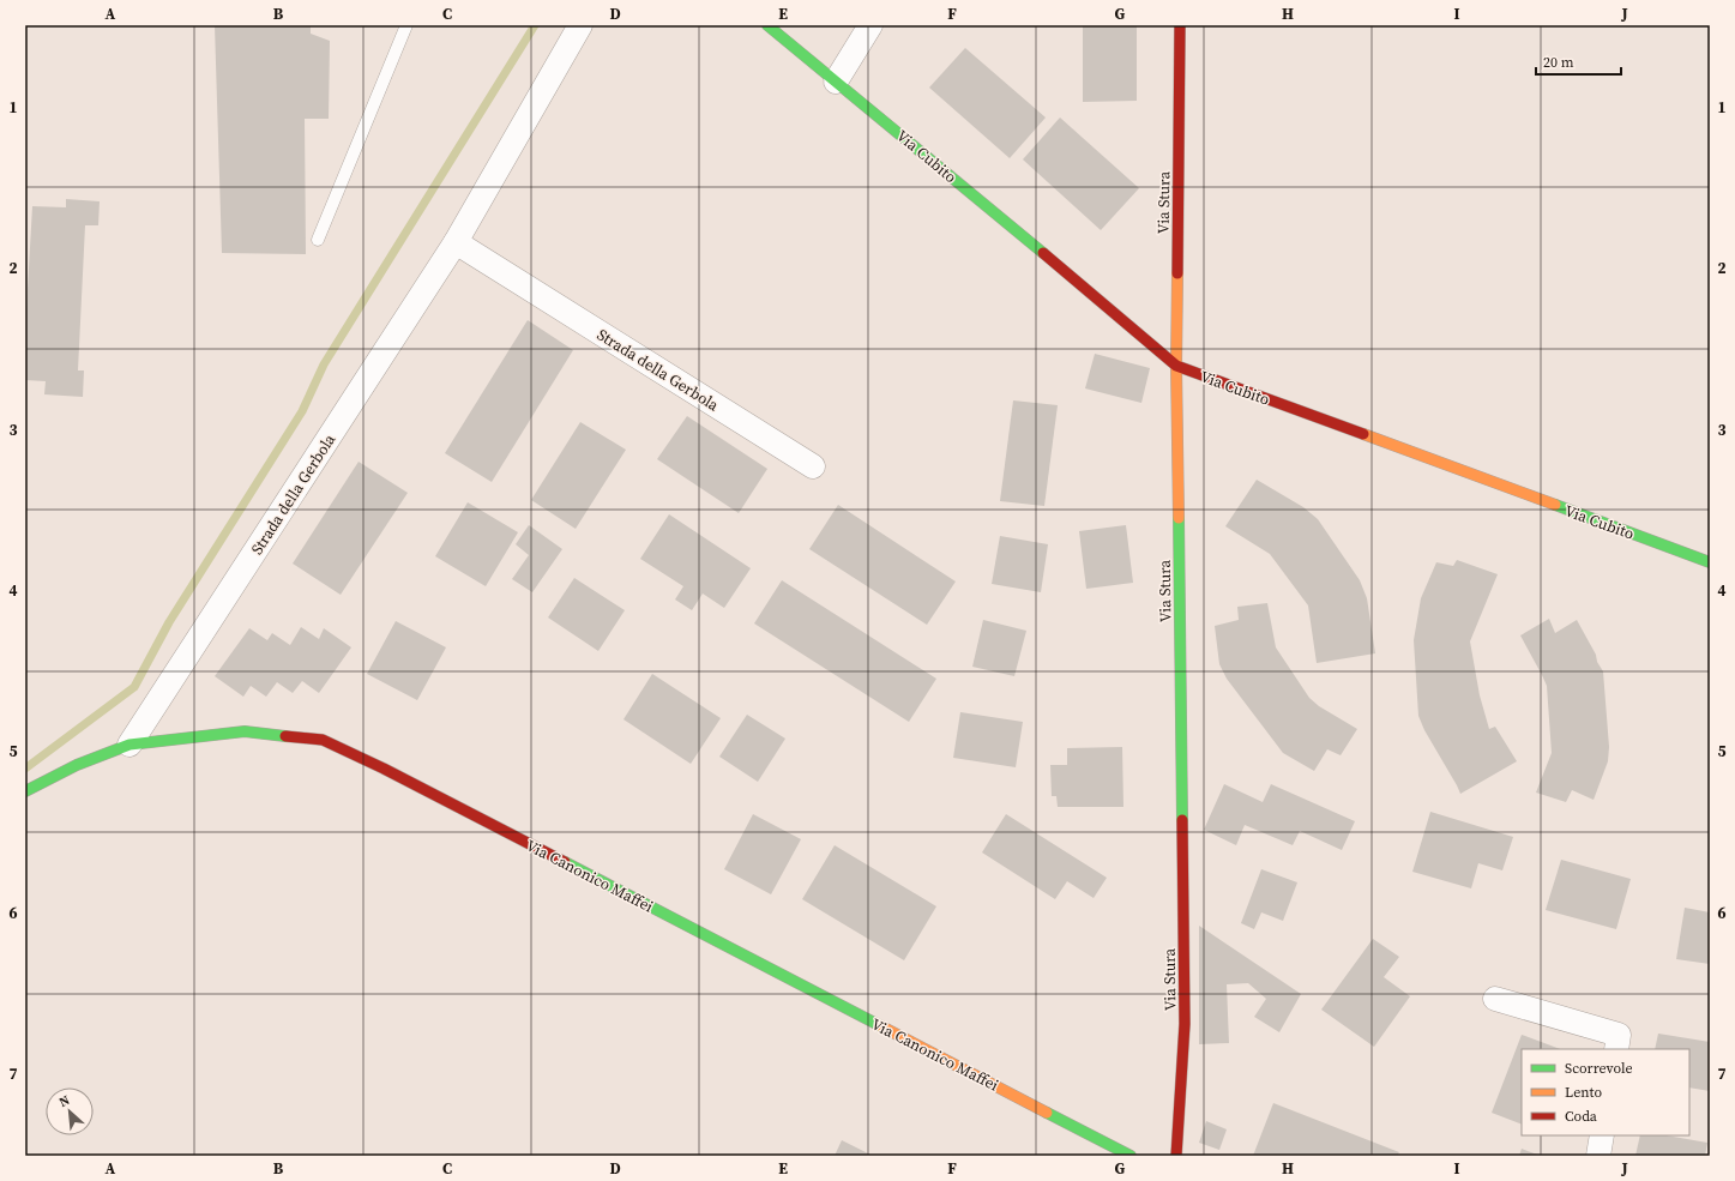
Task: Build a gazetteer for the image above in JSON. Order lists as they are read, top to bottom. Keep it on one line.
{"streets":{"street":["Via Cubito","Via Stura","Strada della Gerbola","Via Canonico Maffei"]},"crossings":[["Via Cubito","Via Stura"],["Strada della Gerbola","Via Canonico Maffei"]],"legend":["Scorrevole","Lento","Coda"],"scale_bar":"20 m","north":"top left","grid":{"columns":["A","B","C","D","E","F","G","H","I","J"],"rows":["1","2","3","4","5","6","7"]}}
